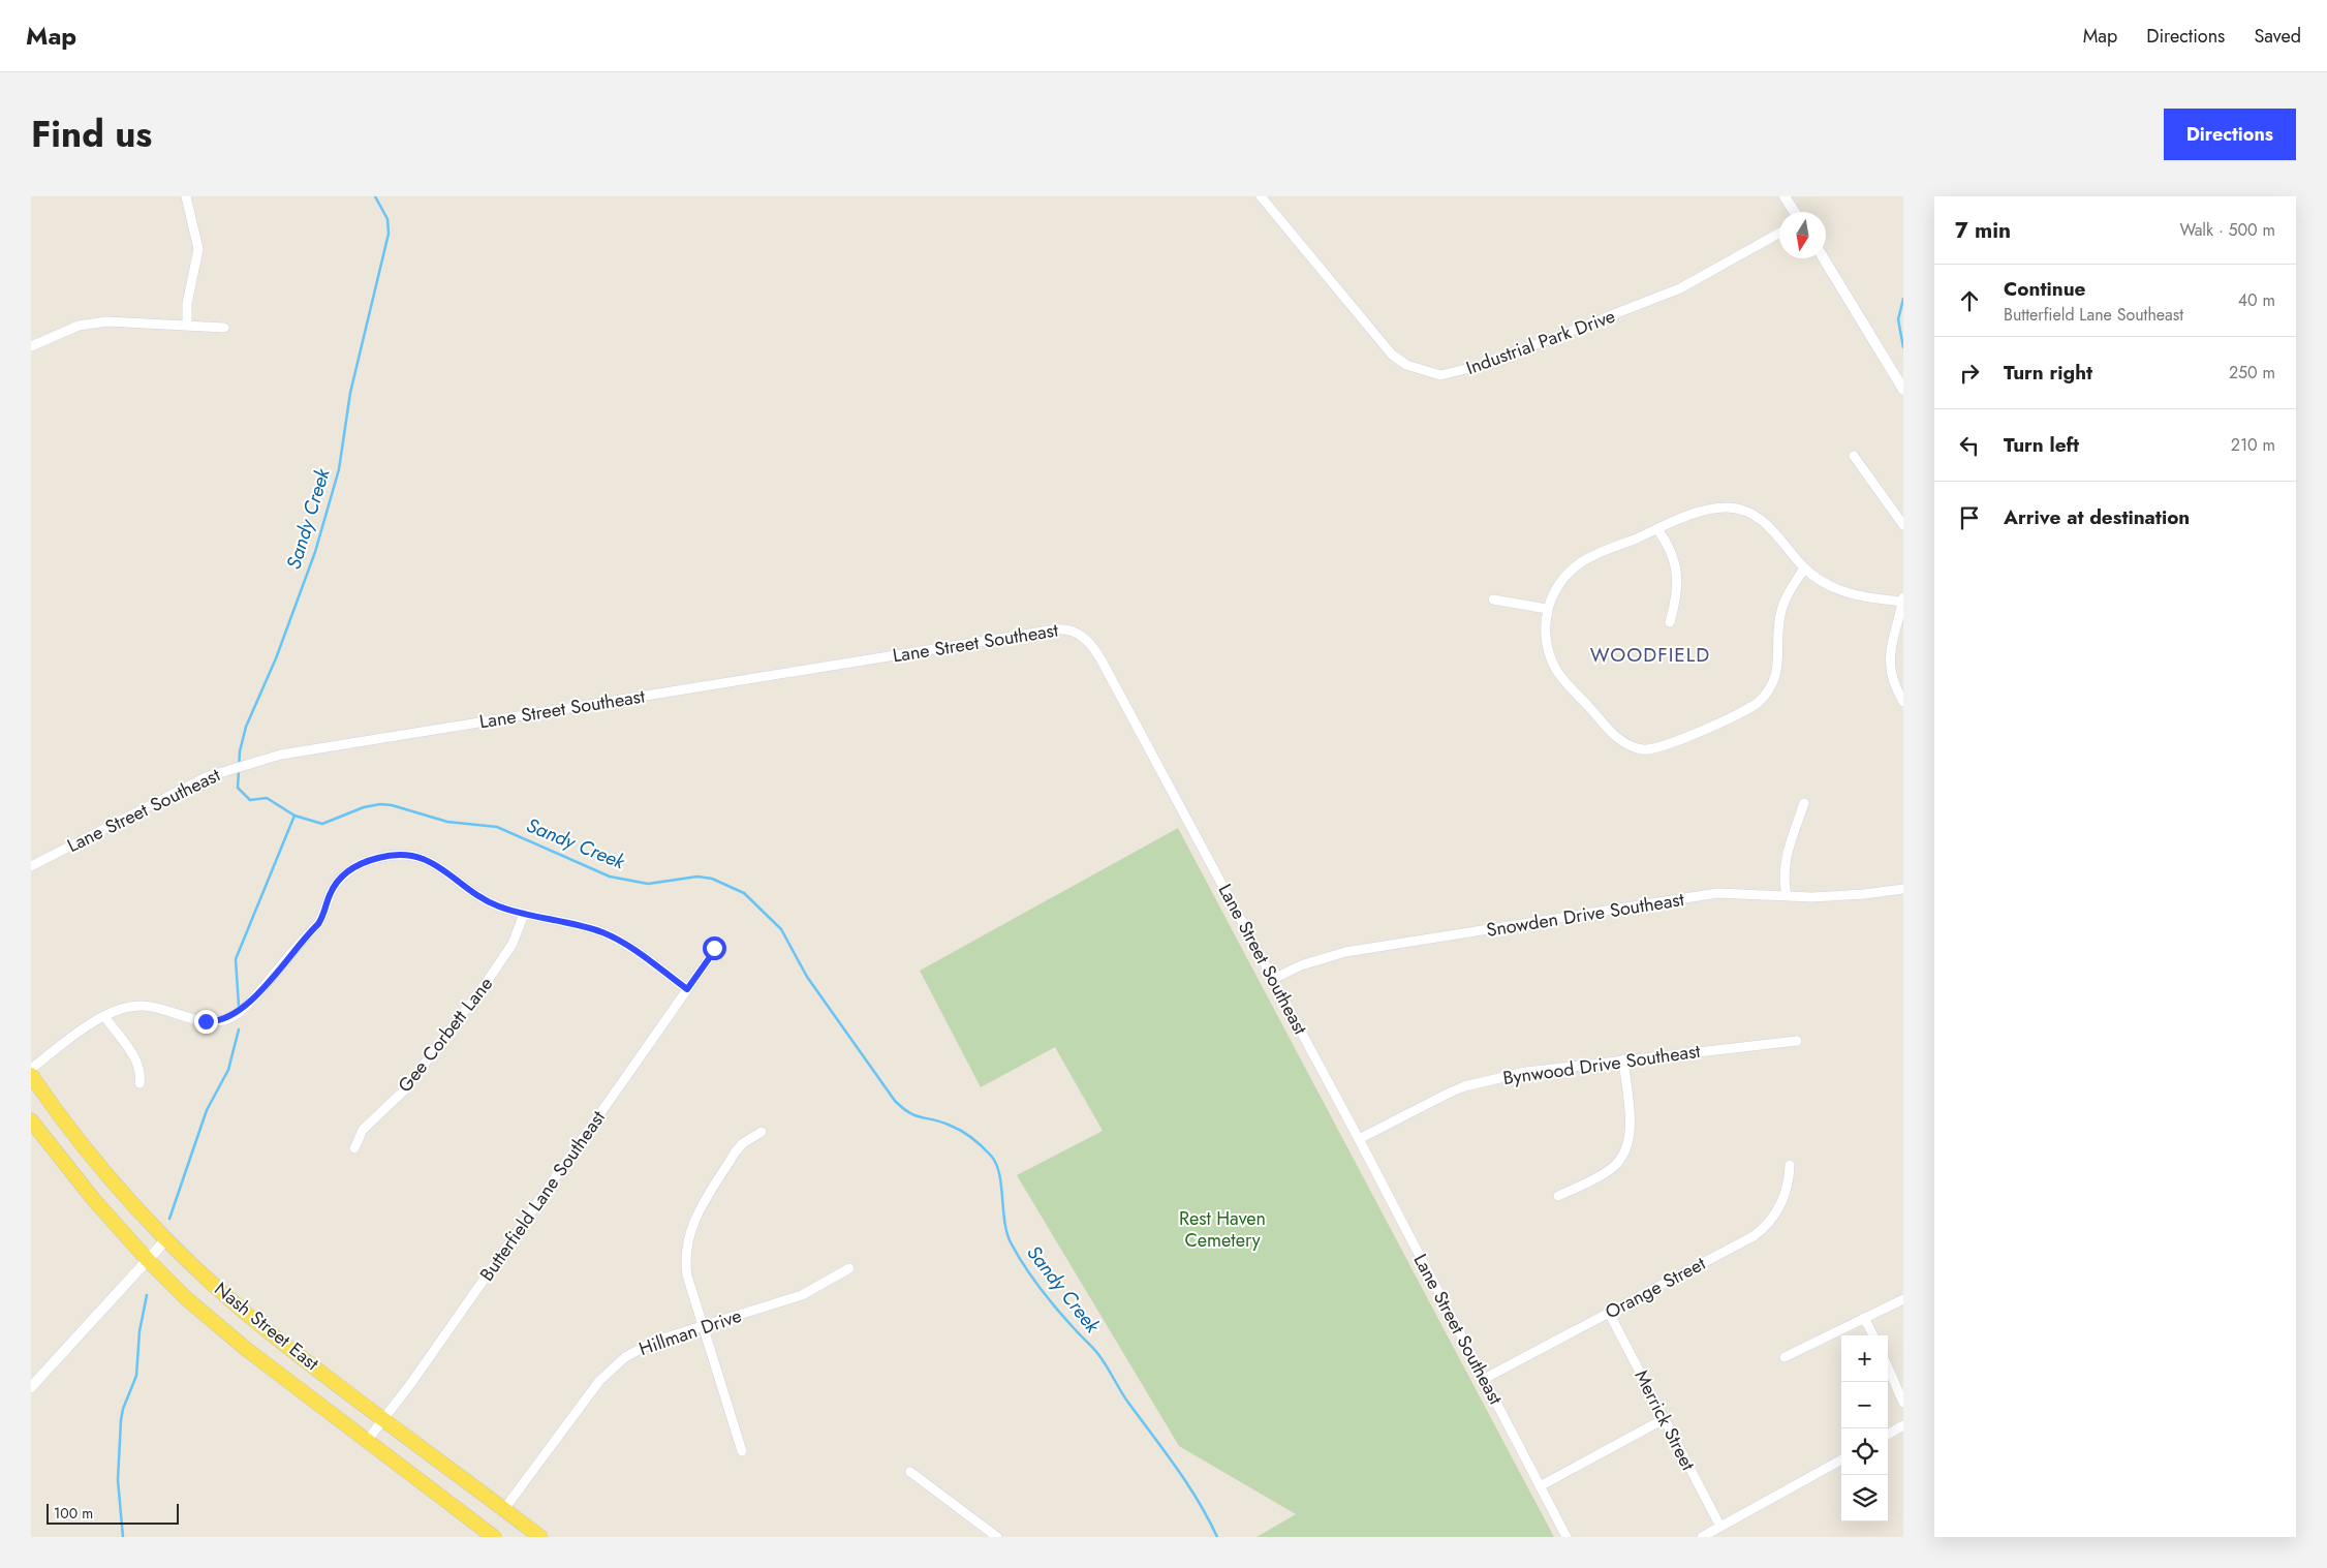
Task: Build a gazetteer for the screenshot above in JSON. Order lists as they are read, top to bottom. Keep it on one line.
{"streets":{"main road":["Nash Street East"],"street":["Industrial Park Drive","Lane Street Southeast","Snowden Drive Southeast","Gee Corbett Lane","Bynwood Drive Southeast","Butterfield Lane Southeast","Orange Street","Hillman Drive","Merrick Street"]},"crossings":[["Lane Street Southeast","Snowden Drive Southeast"],["Lane Street Southeast","Bynwood Drive Southeast"],["Lane Street Southeast","Orange Street"],["Butterfield Lane Southeast","Nash Street East"],["Orange Street","Merrick Street"],["Nash Street East","Hillman Drive"]],"districts":["WOODFIELD"],"water":["Sandy Creek"],"parks":["Rest Haven Cemetery"],"scale_bar":"100 m","north":"bottom","page":{"header":"Map","nav":["Map","Directions","Saved"],"title":"Find us","buttons":"Directions","heading":["7 min","Walk · 500 m"],"list":[["Continue","Butterfield Lane Southeast","40 m"],["Turn right","250 m"],["Turn left","210 m"],"Arrive at destination"],"map_buttons":["+","−"],"scale":"100 m"}}
